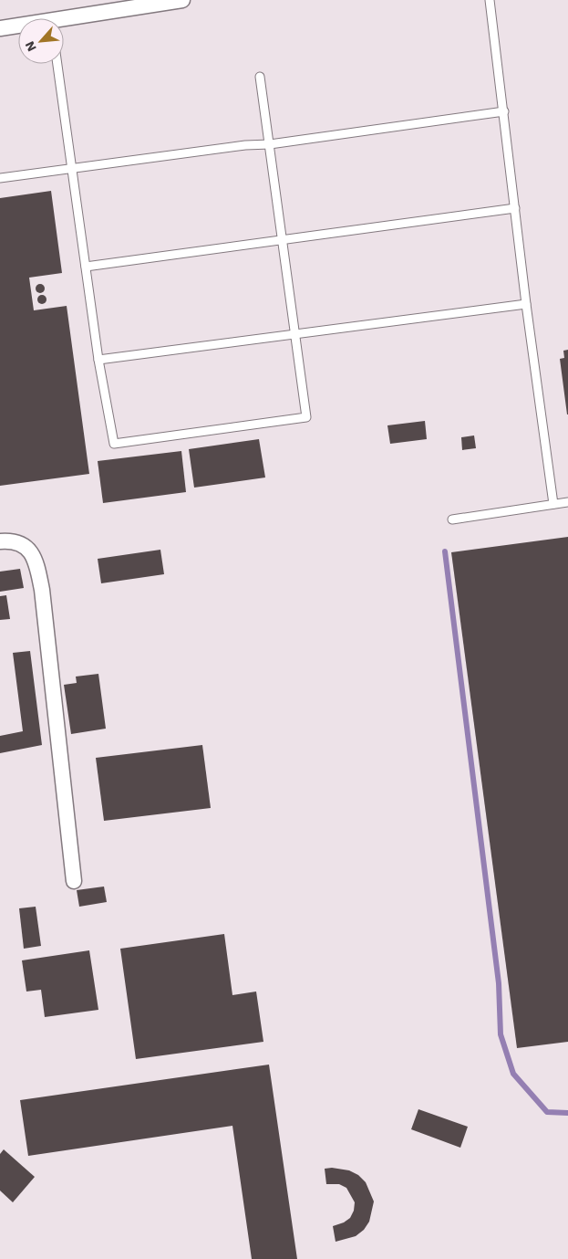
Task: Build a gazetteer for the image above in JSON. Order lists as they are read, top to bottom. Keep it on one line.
{"north":"bottom left"}
